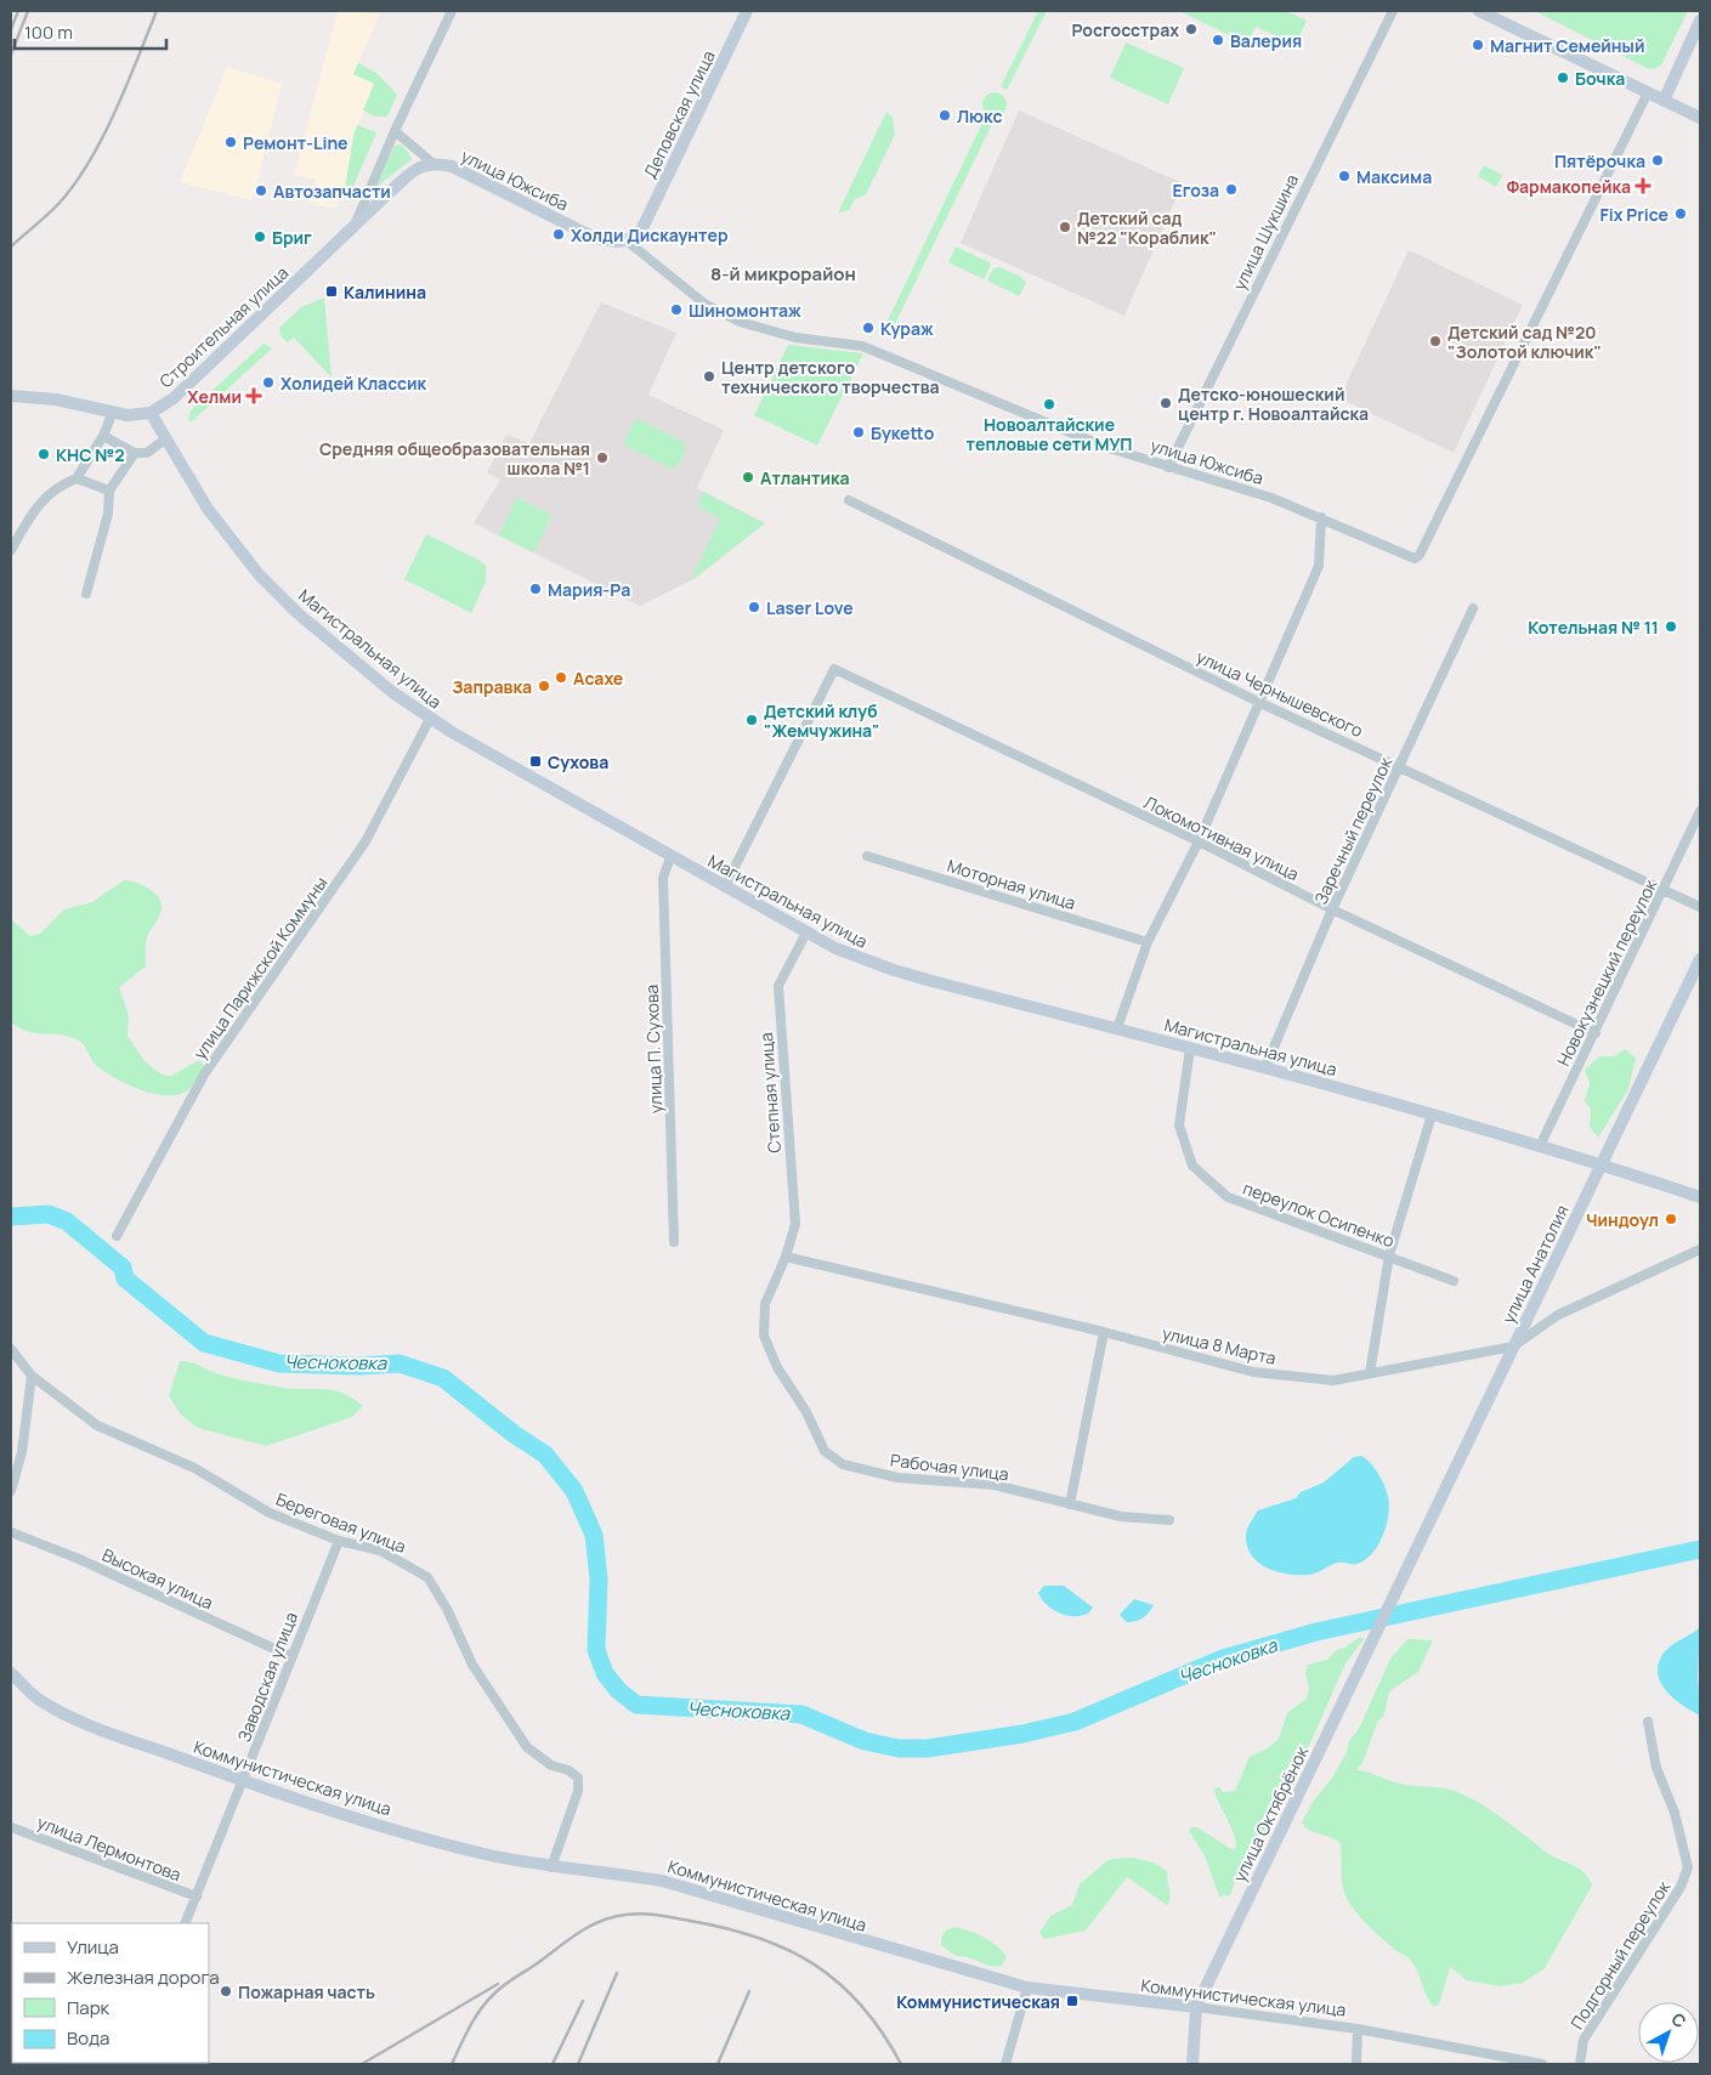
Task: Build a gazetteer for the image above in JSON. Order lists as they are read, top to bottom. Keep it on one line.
{"streets":{"street":["Деповская улица","улица Южсиба","улица Шукшина","Строительная улица","Магистральная улица","улица Чернышевского","Заречный переулок","Локомотивная улица","Моторная улица","улица Парижской Коммуны","Новокузнецкий переулок","улица П. Сухова","Степная улица","переулок Осипенко","улица Анатолия","улица 8 Марта","Рабочая улица","Береговая улица","Высокая улица","Заводская улица","Коммунистическая улица","улица Октябрёнок","улица Лермонтова","Подгорный переулок"]},"crossings":[["Деповская улица","улица Южсиба"],["улица Южсиба","улица Шукшина"],["улица Южсиба","Строительная улица"],["Строительная улица","Магистральная улица"],["Магистральная улица","Заречный переулок"],["Магистральная улица","Локомотивная улица"],["Магистральная улица","улица Парижской Коммуны"],["Магистральная улица","Новокузнецкий переулок"],["Магистральная улица","улица П. Сухова"],["Магистральная улица","Степная улица"],["Магистральная улица","переулок Осипенко"],["Магистральная улица","улица Анатолия"],["улица Чернышевского","Заречный переулок"],["улица Чернышевского","Новокузнецкий переулок"],["Заречный переулок","Локомотивная улица"],["Локомотивная улица","Новокузнецкий переулок"],["Степная улица","улица 8 Марта"],["Степная улица","Рабочая улица"],["улица Анатолия","улица 8 Марта"],["улица Анатолия","улица Октябрёнок"],["улица 8 Марта","Рабочая улица"],["Береговая улица","Заводская улица"],["Береговая улица","Коммунистическая улица"],["Высокая улица","Заводская улица"],["Заводская улица","Коммунистическая улица"],["Заводская улица","улица Лермонтова"],["Коммунистическая улица","улица Октябрёнок"]],"districts":["8-й микрорайон"],"water":["Чесноковка"],"places":{"other":["Росгосстрах","Валерия","Магнит Семейный","Бочка","Люкс","Ремонт-Line","Пятёрочка","Максима","Егоза","Автозапчасти","Fix Price","Детский сад №22 \"Кораблик\"","Холди Дискаунтер","Бриг","Шиномонтаж","Кураж","Детский сад №20 \"Золотой ключик\"","Центр детского технического творчества","Холидей Классик","Детско-юношеский центр г. Новоалтайска","Новоалтайские тепловые сети МУП","Букеttо","КНС №2","Средняя общеобразовательная школа №1","Атлантика","Мария-Ра","Laser Love","Котельная № 11","Асахе","Заправка","Детский клуб \"Жемчужина\"","Чиндоул","Пожарная часть"],"health":["Фармакопейка","Хелми"],"transit":["Калинина","Сухова","Коммунистическая"]},"legend":["Улица","Железная дорога","Парк","Вода"],"scale_bar":"100 m","north":"top right"}
